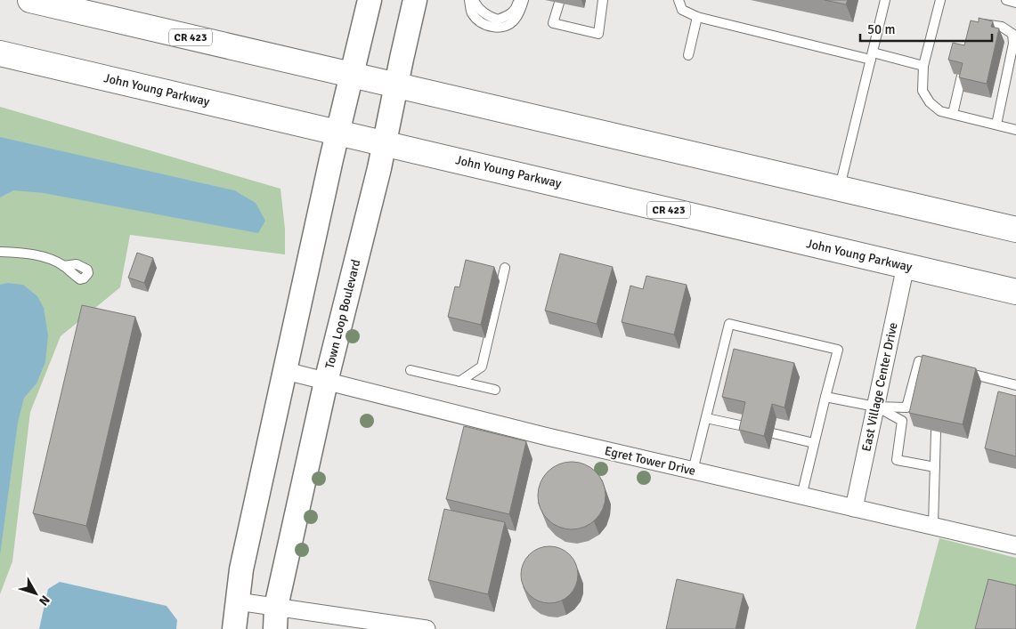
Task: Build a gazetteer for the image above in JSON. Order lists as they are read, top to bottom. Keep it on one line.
{"streets":{"highway":["CR 423","John Young Parkway"],"street":["Town Loop Boulevard","East Village Center Drive","Egret Tower Drive"]},"crossings":[["CR 423","Town Loop Boulevard"],["John Young Parkway","Town Loop Boulevard"],["John Young Parkway","East Village Center Drive"],["Town Loop Boulevard","Egret Tower Drive"],["East Village Center Drive","Egret Tower Drive"]],"scale_bar":"50 m","north":"bottom right"}
